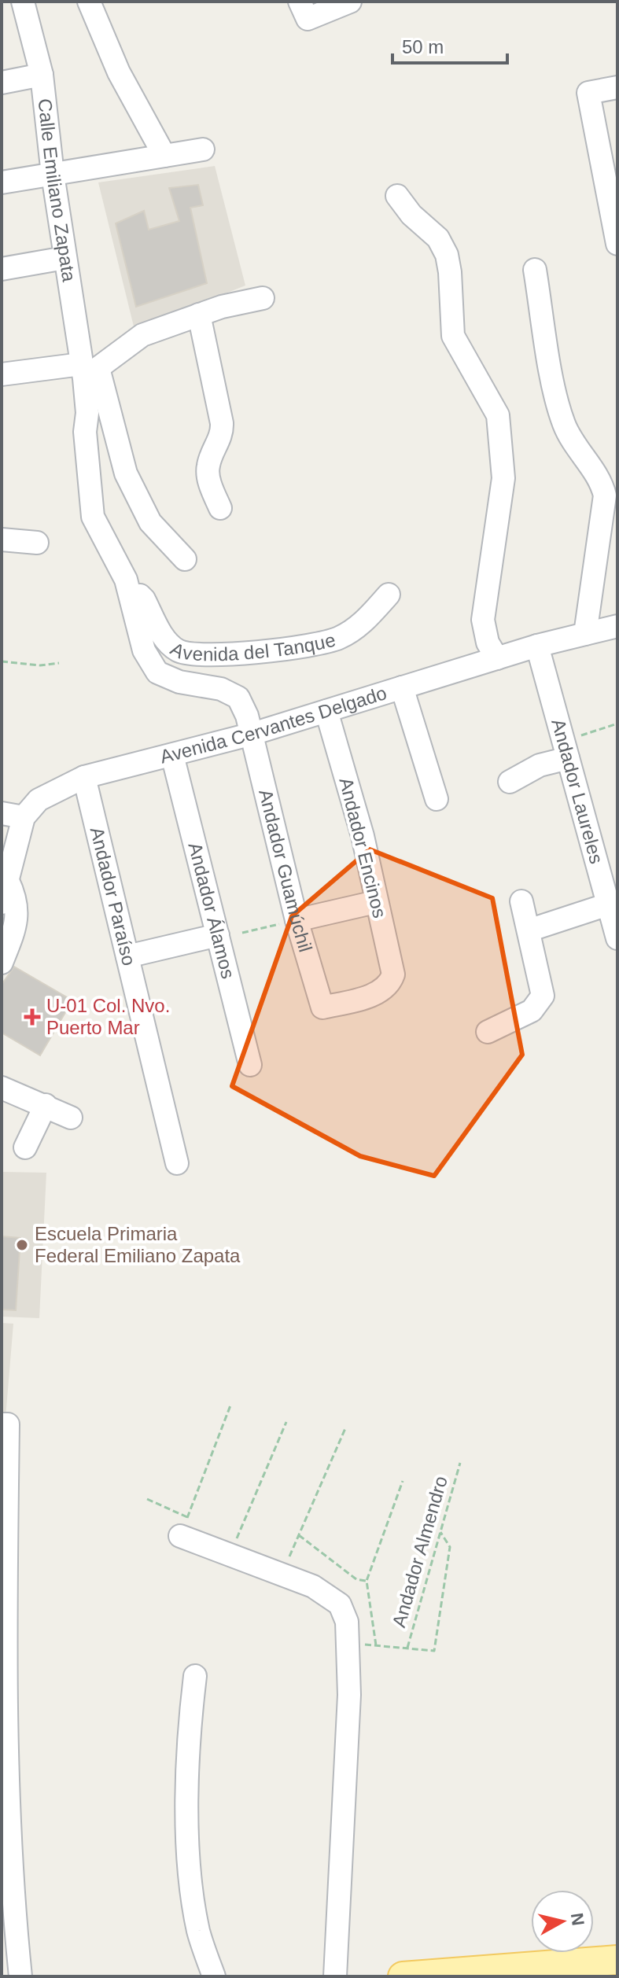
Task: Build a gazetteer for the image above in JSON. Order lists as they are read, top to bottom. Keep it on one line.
{"streets":{"street":["Calle Emiliano Zapata","Avenida del Tanque","Avenida Cervantes Delgado","Andador Laureles","Andador Encinos","Andador Guamúchil","Andador Paraíso","Andador Álamos"],"path":["Andador Almendro"]},"crossings":[["Calle Emiliano Zapata","Avenida del Tanque"],["Avenida del Tanque","Andador Guamúchil"],["Avenida Cervantes Delgado","Andador Laureles"],["Avenida Cervantes Delgado","Andador Encinos"],["Avenida Cervantes Delgado","Andador Guamúchil"],["Avenida Cervantes Delgado","Andador Paraíso"],["Avenida Cervantes Delgado","Andador Álamos"],["Andador Encinos","Andador Guamúchil"]],"places":{"health":["U-01 Col. Nvo. Puerto Mar"],"other":["Escuela Primaria Federal Emiliano Zapata"]},"scale_bar":"50 m","north":"right"}
